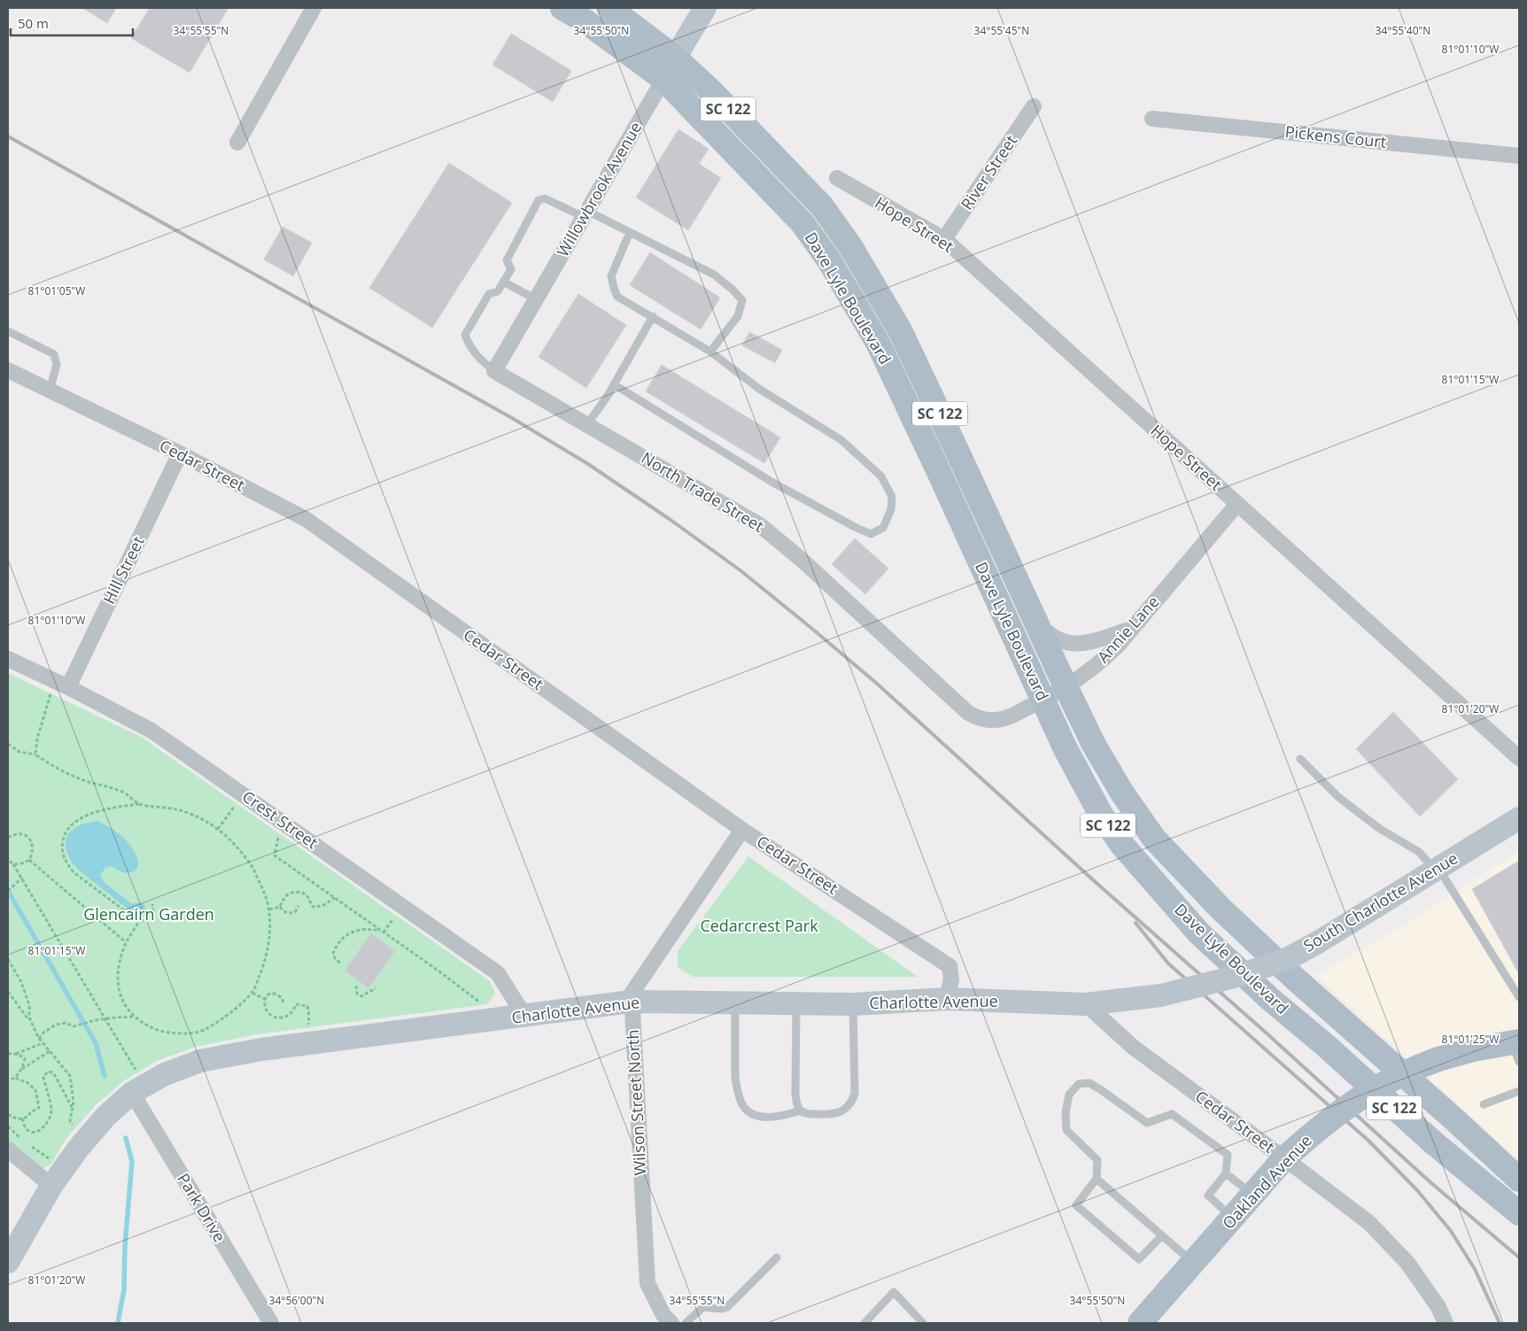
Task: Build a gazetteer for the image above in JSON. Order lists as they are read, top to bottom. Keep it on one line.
{"streets":{"main road":["SC 122","Dave Lyle Boulevard","Oakland Avenue"],"street":["Pickens Court","River Street","Willowbrook Avenue","Hope Street","Cedar Street","North Trade Street","Hill Street","Annie Lane","Crest Street","South Charlotte Avenue","Charlotte Avenue","Wilson Street North","Park Drive"]},"crossings":[["River Street","Hope Street"],["Willowbrook Avenue","Dave Lyle Boulevard"],["Willowbrook Avenue","North Trade Street"],["Hope Street","Annie Lane"],["Dave Lyle Boulevard","Annie Lane"],["Cedar Street","Hill Street"],["Cedar Street","Charlotte Avenue"],["Cedar Street","Wilson Street North"],["Cedar Street","Oakland Avenue"],["North Trade Street","Annie Lane"],["Hill Street","Crest Street"],["Crest Street","Charlotte Avenue"],["South Charlotte Avenue","Charlotte Avenue"],["Charlotte Avenue","Wilson Street North"],["Charlotte Avenue","Park Drive"]],"parks":["Glencairn Garden","Cedarcrest Park"],"scale_bar":"50 m","coordinates":["34°55'40\"N","34°55'55\"N","34°55'50\"N","34°55'45\"N","81°01'10\"W","81°01'05\"W","81°01'15\"W","81°01'20\"W","81°01'25\"W","34°56'00\"N"]}
